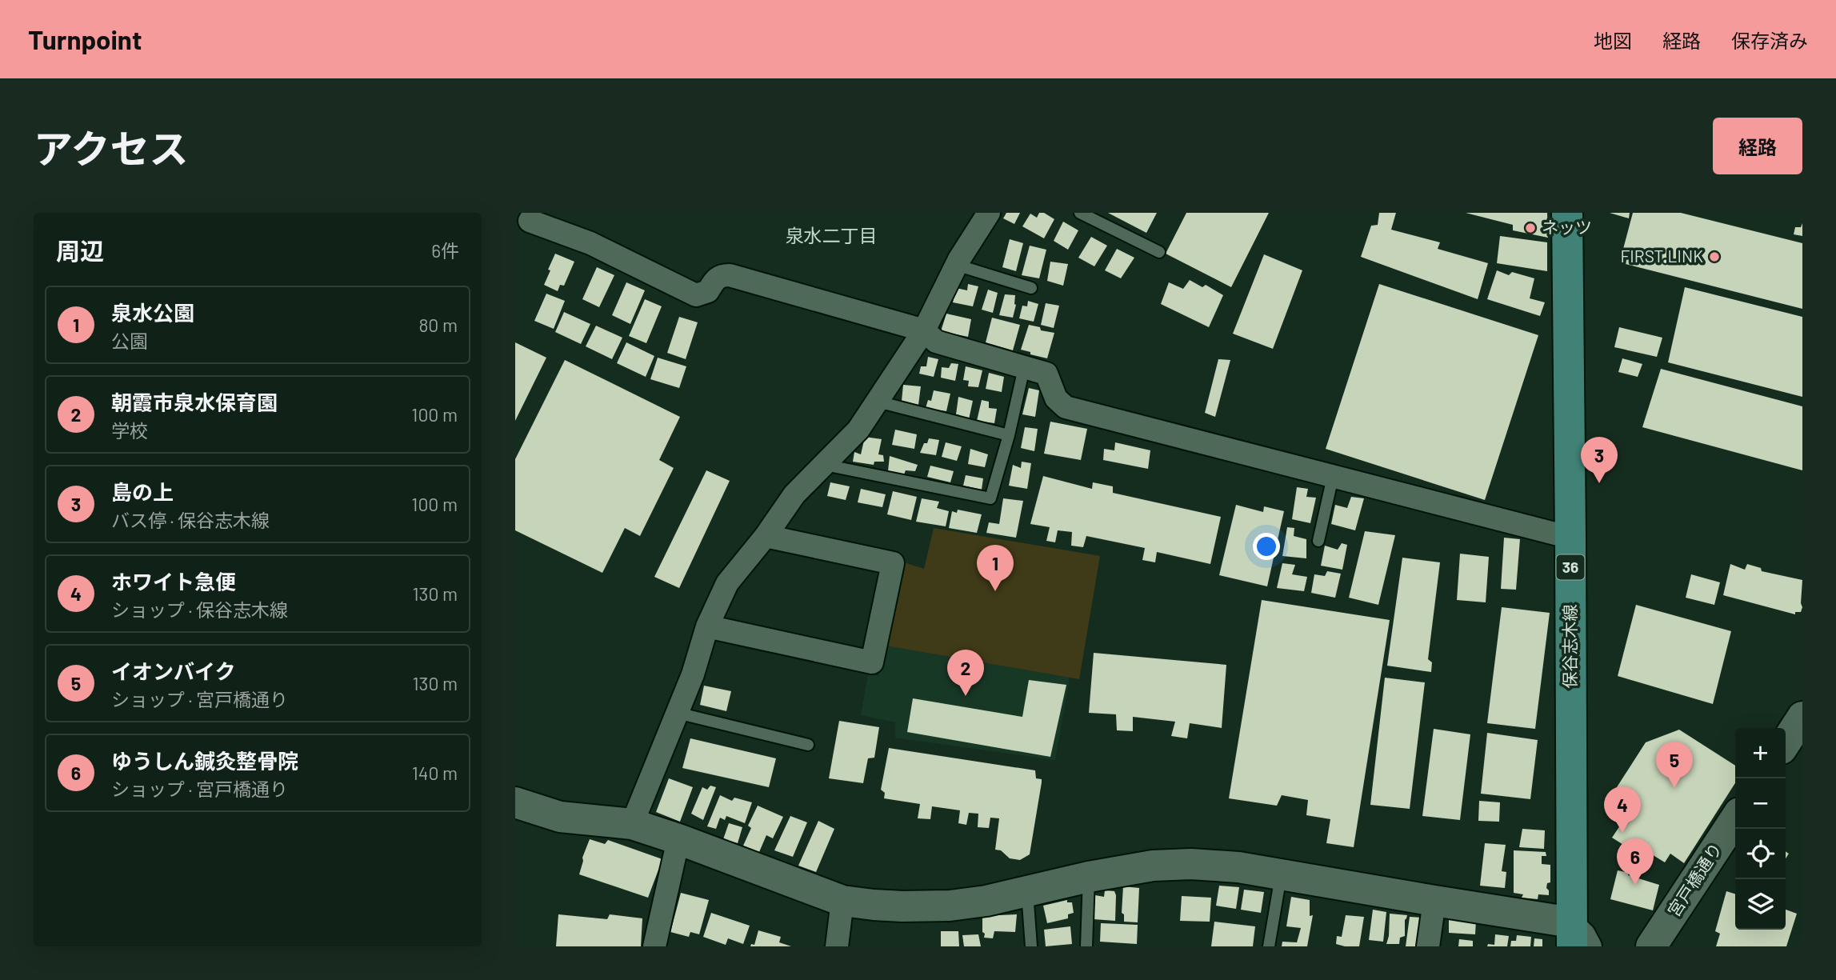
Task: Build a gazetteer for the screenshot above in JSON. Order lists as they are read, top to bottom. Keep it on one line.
{"streets":{"main road":["36","保谷志木線"],"street":["宮戸橋通り"]},"districts":["泉水二丁目"],"places":["ネッツ","FIRST.LINK"],"page":{"header":"Turnpoint","nav":["地図","経路","保存済み"],"title":"アクセス","buttons":"経路","heading":["周辺","6件"],"list":[{"mark":"1","name":"泉水公園","note":"公園","value":"80 m"},{"mark":"2","name":"朝霞市泉水保育園","note":"学校","value":"100 m"},{"mark":"3","name":"島の上","note":"バス停 · 保谷志木線","value":"100 m"},{"mark":"4","name":"ホワイト急便","note":"ショップ · 保谷志木線","value":"130 m"},{"mark":"5","name":"イオンバイク","note":"ショップ · 宮戸橋通り","value":"130 m"},{"mark":"6","name":"ゆうしん鍼灸整骨院","note":"ショップ · 宮戸橋通り","value":"140 m"}],"pins":["3","1","2","5","4","6"],"map_buttons":["+","−"]}}
